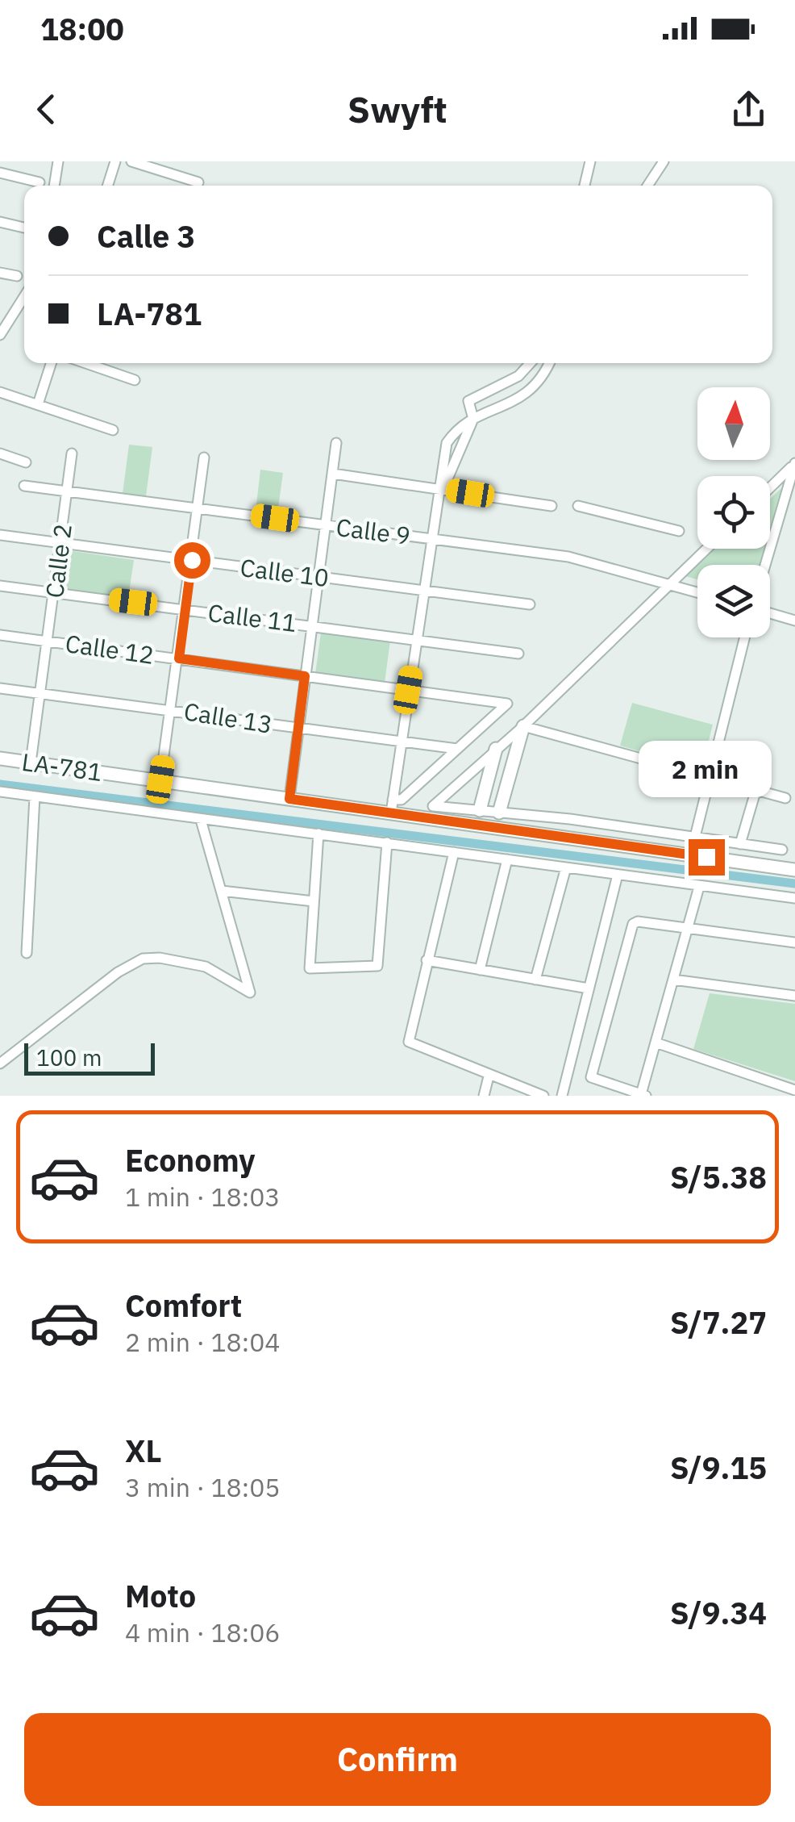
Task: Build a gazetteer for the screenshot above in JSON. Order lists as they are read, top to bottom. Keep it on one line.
{"streets":{"street":["Calle 9","Calle 2","Calle 10","Calle 11","Calle 12","Calle 13","LA-781"]},"crossings":[["Calle 9","Calle 2"],["Calle 2","Calle 10"],["Calle 2","Calle 11"],["Calle 2","Calle 12"],["Calle 2","Calle 13"],["Calle 2","LA-781"],["Calle 12","Calle 13"]],"scale_bar":"100 m","north":"top","page":{"status":"18:00","header":"Swyft","banner":["Calle 3","LA-781"],"bubble":"2 min","scale":"100 m","list":[{"name":"Economy","note":"1 min · 18:03","value":"S/5.38"},{"name":"Comfort","note":"2 min · 18:04","value":"S/7.27"},{"name":"XL","note":"3 min · 18:05","value":"S/9.15"},{"name":"Moto","note":"4 min · 18:06","value":"S/9.34"}],"buttons":"Confirm"}}
